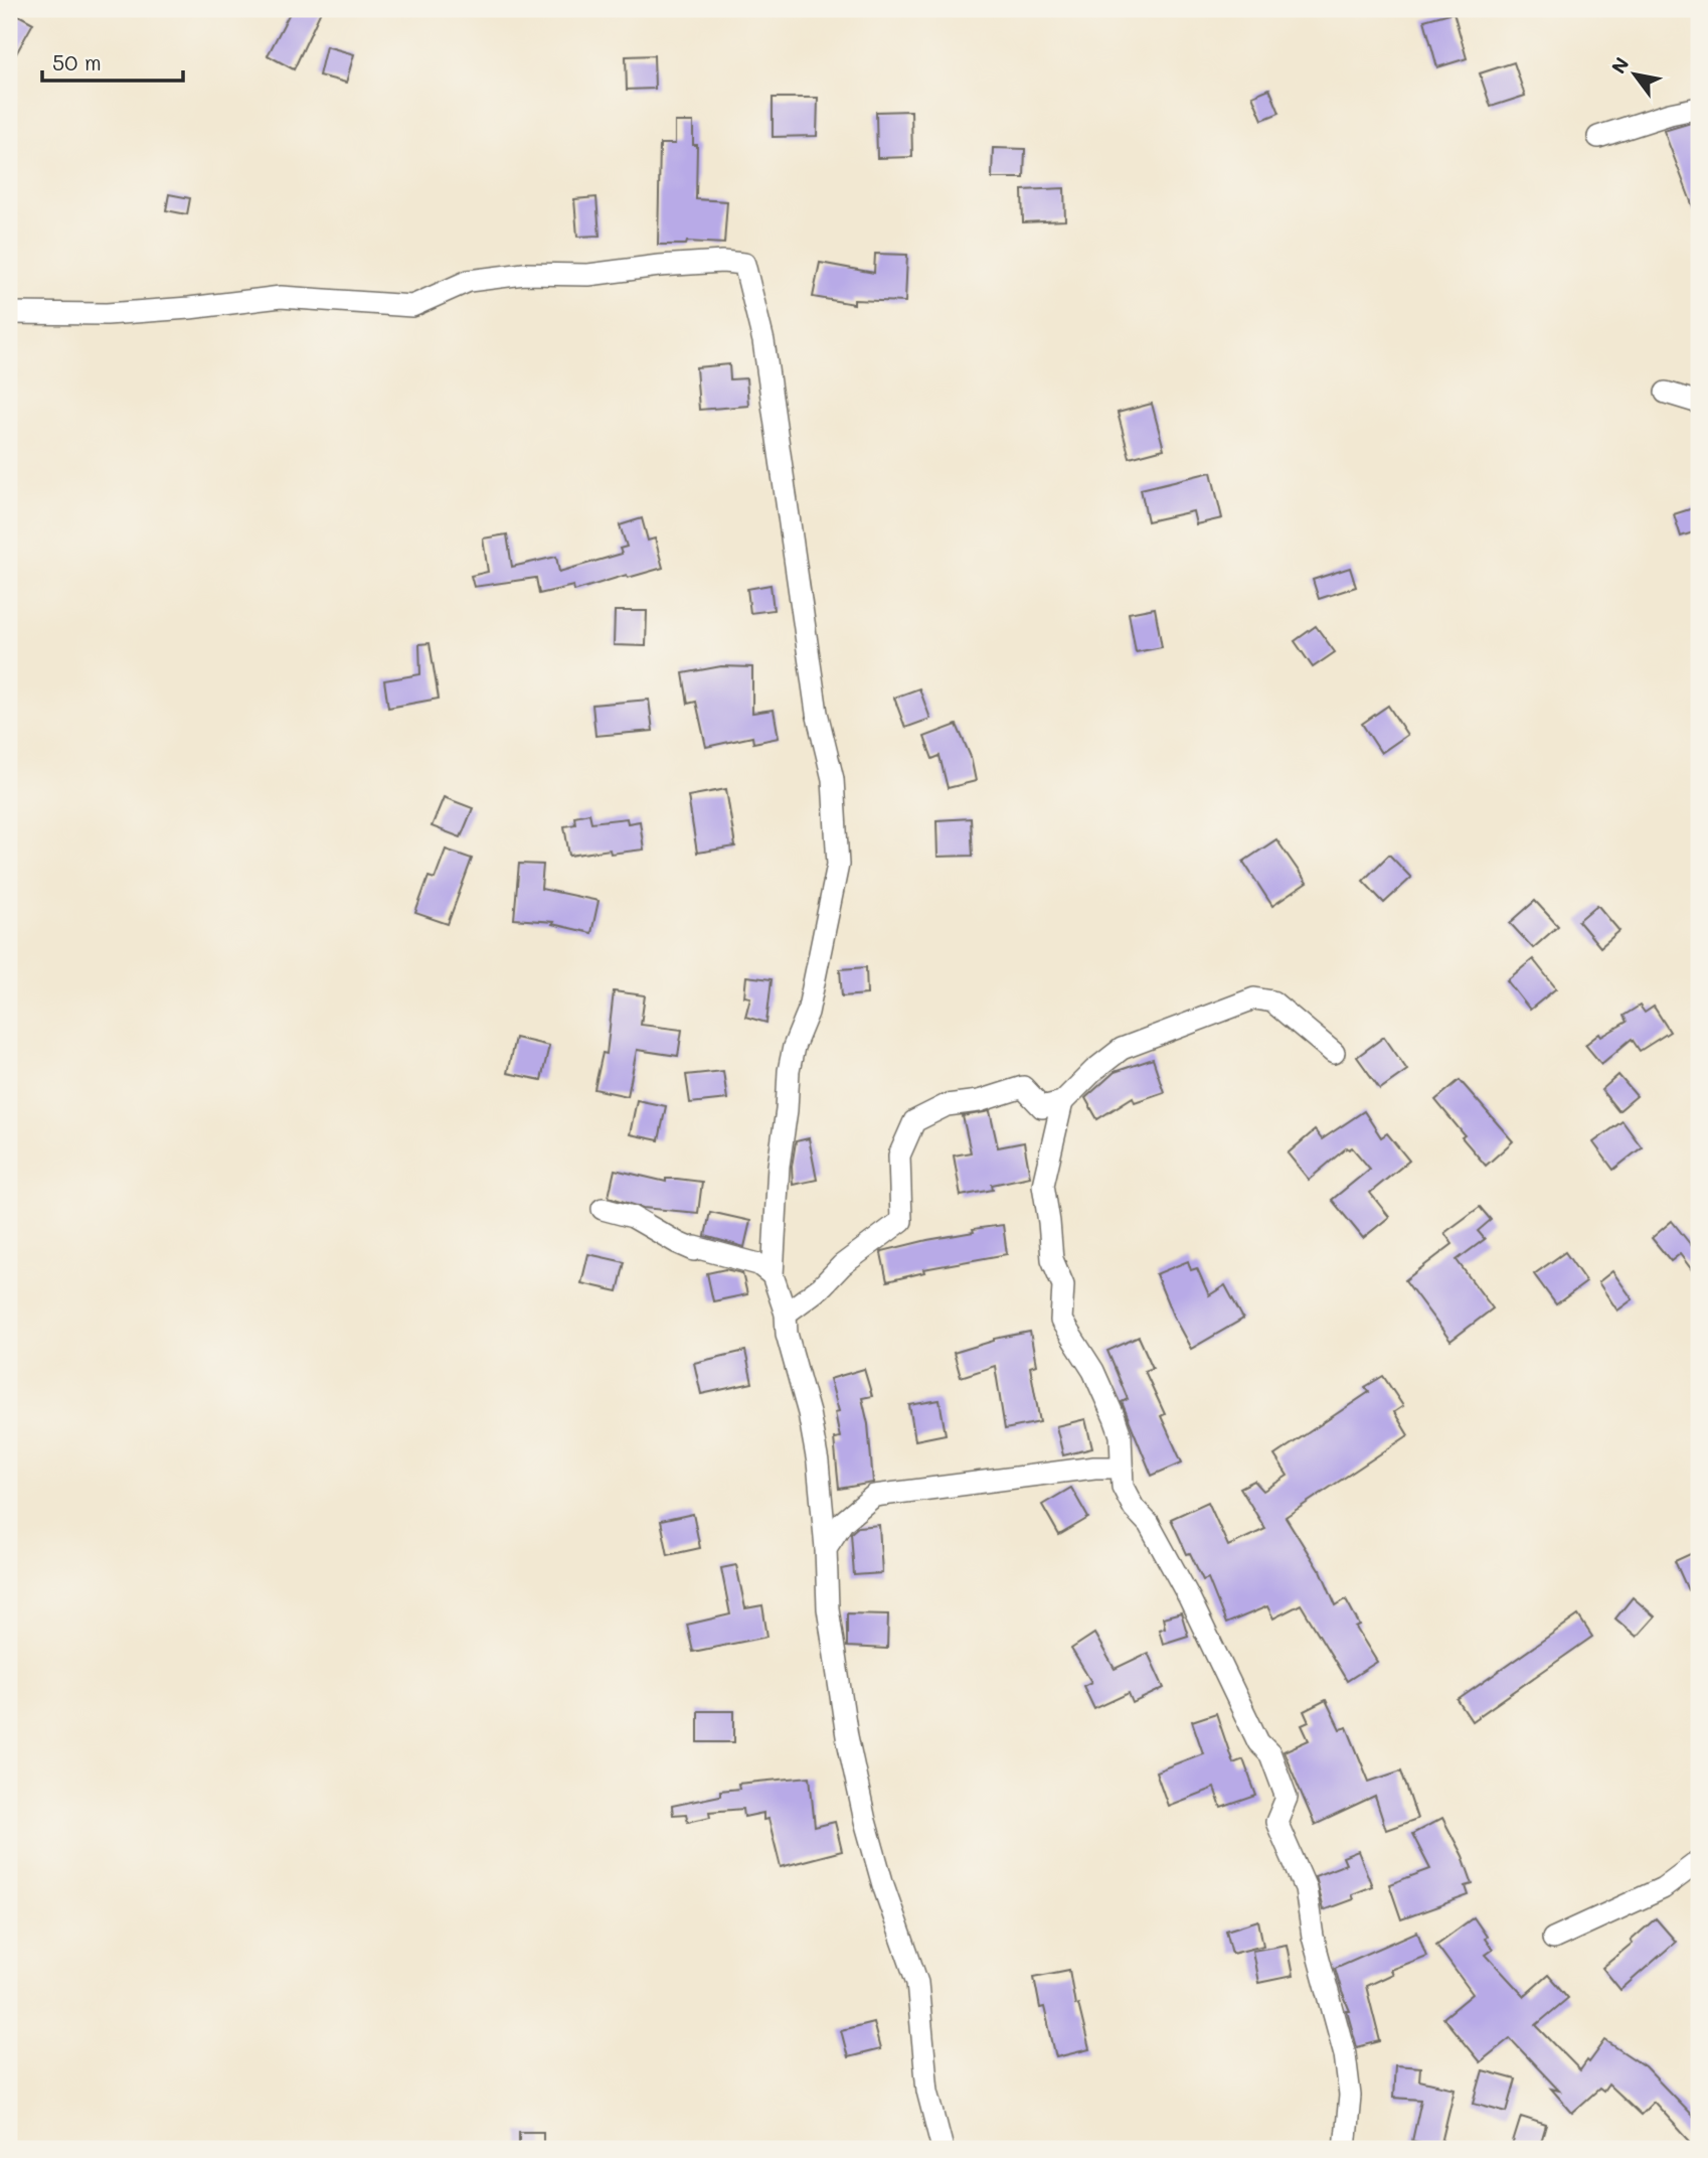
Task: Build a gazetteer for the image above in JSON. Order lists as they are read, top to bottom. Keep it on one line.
{"scale_bar":"50 m","north":"top left"}
